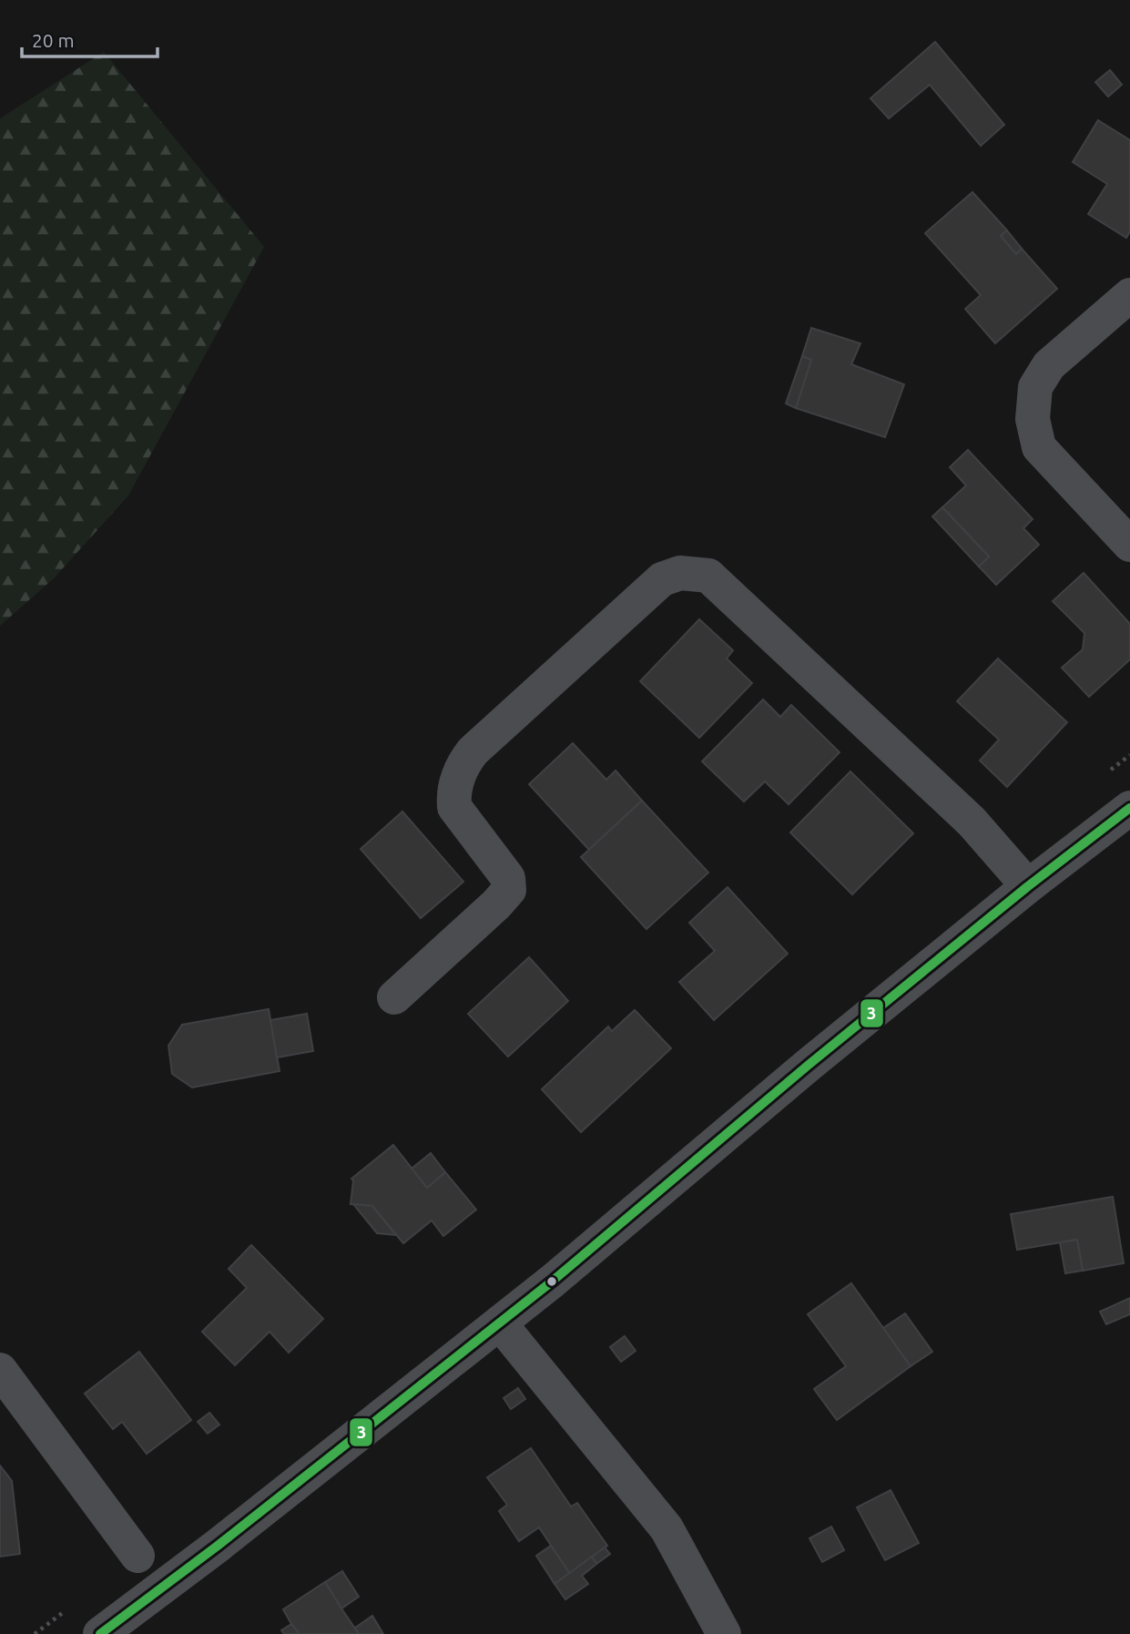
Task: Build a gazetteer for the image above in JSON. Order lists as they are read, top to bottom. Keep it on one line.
{"lines":["transit line 3"],"scale_bar":"20 m"}
